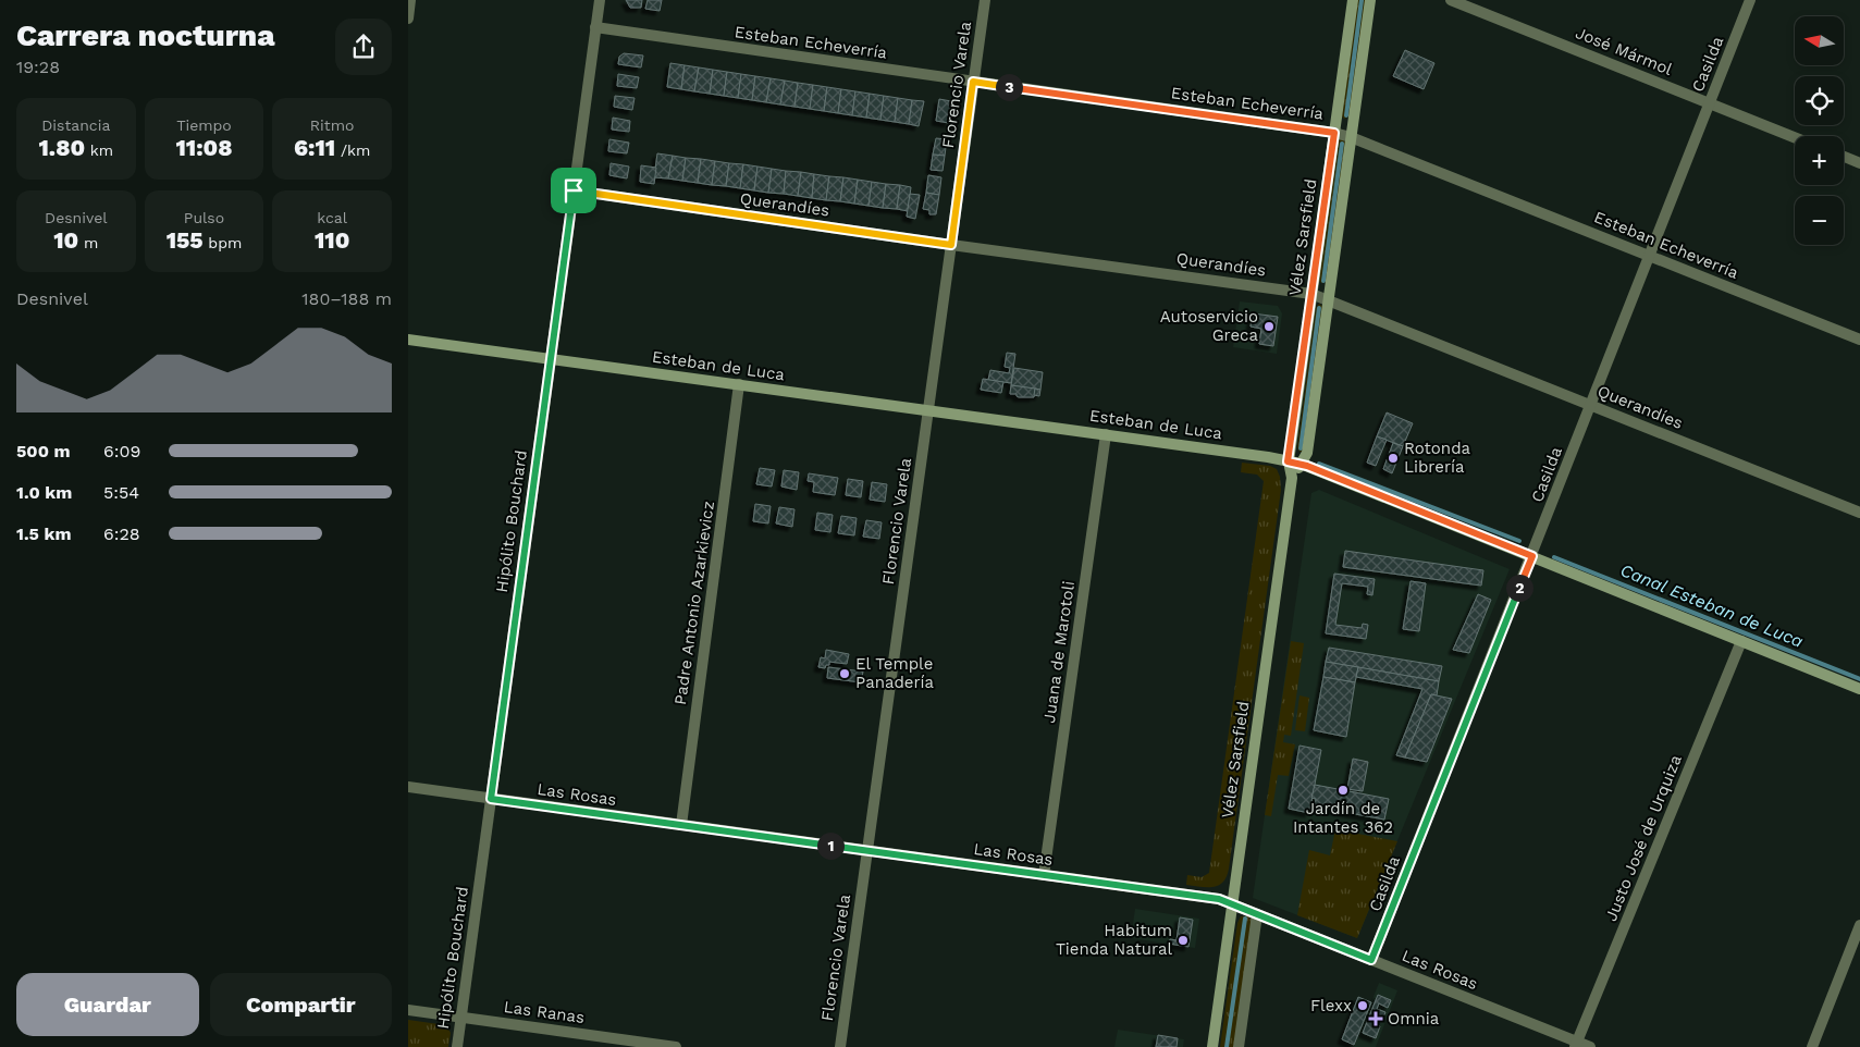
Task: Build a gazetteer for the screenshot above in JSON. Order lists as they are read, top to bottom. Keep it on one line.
{"streets":{"street":["Esteban Echeverría","José Mármol","Casilda","Florencio Varela","Querandíes","Vélez Sarsfield","Esteban de Luca","Hipólito Bouchard","Padre Antonio Azarkievicz","Juana de Marotoli","Las Rosas","Justo José de Urquiza","Las Ranas"]},"crossings":[["Esteban Echeverría","Casilda"],["Esteban Echeverría","Florencio Varela"],["Esteban Echeverría","Vélez Sarsfield"],["Esteban Echeverría","Hipólito Bouchard"],["José Mármol","Casilda"],["Casilda","Querandíes"],["Casilda","Esteban de Luca"],["Casilda","Las Rosas"],["Florencio Varela","Querandíes"],["Florencio Varela","Esteban de Luca"],["Florencio Varela","Las Rosas"],["Querandíes","Vélez Sarsfield"],["Querandíes","Hipólito Bouchard"],["Vélez Sarsfield","Esteban de Luca"],["Vélez Sarsfield","Las Rosas"],["Esteban de Luca","Hipólito Bouchard"],["Esteban de Luca","Padre Antonio Azarkievicz"],["Esteban de Luca","Juana de Marotoli"],["Esteban de Luca","Justo José de Urquiza"],["Hipólito Bouchard","Las Rosas"],["Hipólito Bouchard","Las Ranas"],["Padre Antonio Azarkievicz","Las Rosas"],["Juana de Marotoli","Las Rosas"],["Las Rosas","Justo José de Urquiza"]],"water":["Canal Esteban de Luca"],"places":{"other":["Autoservicio Greca","Rotonda Librería","El Temple Panadería","Jardín de Intantes 362","Habitum Tienda Natural","Flexx"],"health":["Omnia"]},"north":"left","page":{"heading":["Carrera nocturna","19:28"],"map_buttons":["+","−"],"pins":["3","2","1"],"stats":[["Distancia","1.80 km"],["Tiempo","11:08"],["Ritmo","6:11 /km"],["Desnivel","10 m"],["Pulso","155 bpm"],["kcal","110"]],"chart":["Desnivel","180–188 m"],"list":[{"name":"500 m","note":"6:09"},{"name":"1.0 km","note":"5:54"},{"name":"1.5 km","note":"6:28"}],"buttons":["Guardar","Compartir"]}}
